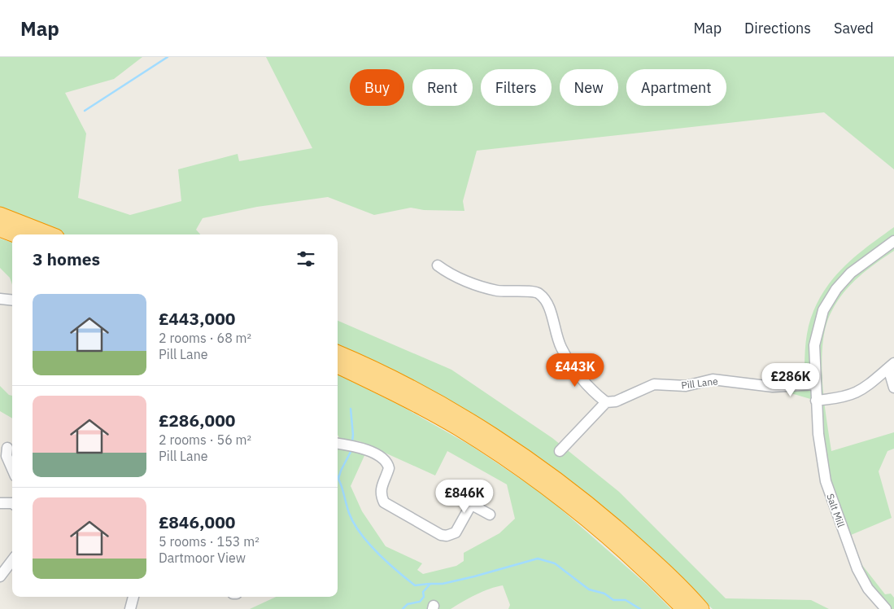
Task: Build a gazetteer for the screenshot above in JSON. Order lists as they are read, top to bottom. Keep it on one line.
{"streets":{"street":["Pill Lane","Salt Mill"]},"crossings":[["Pill Lane","Salt Mill"]],"page":{"header":"Map","nav":["Map","Directions","Saved"],"chip":["Buy","Rent","Filters","New","Apartment"],"heading":"3 homes","list":[{"name":"£443,000","note":"2 rooms · 68 m² · Pill Lane"},{"name":"£286,000","note":"2 rooms · 56 m² · Pill Lane"},{"name":"£846,000","note":"5 rooms · 153 m² · Dartmoor View"}],"price":["£443K","£286K","£846K"]}}
